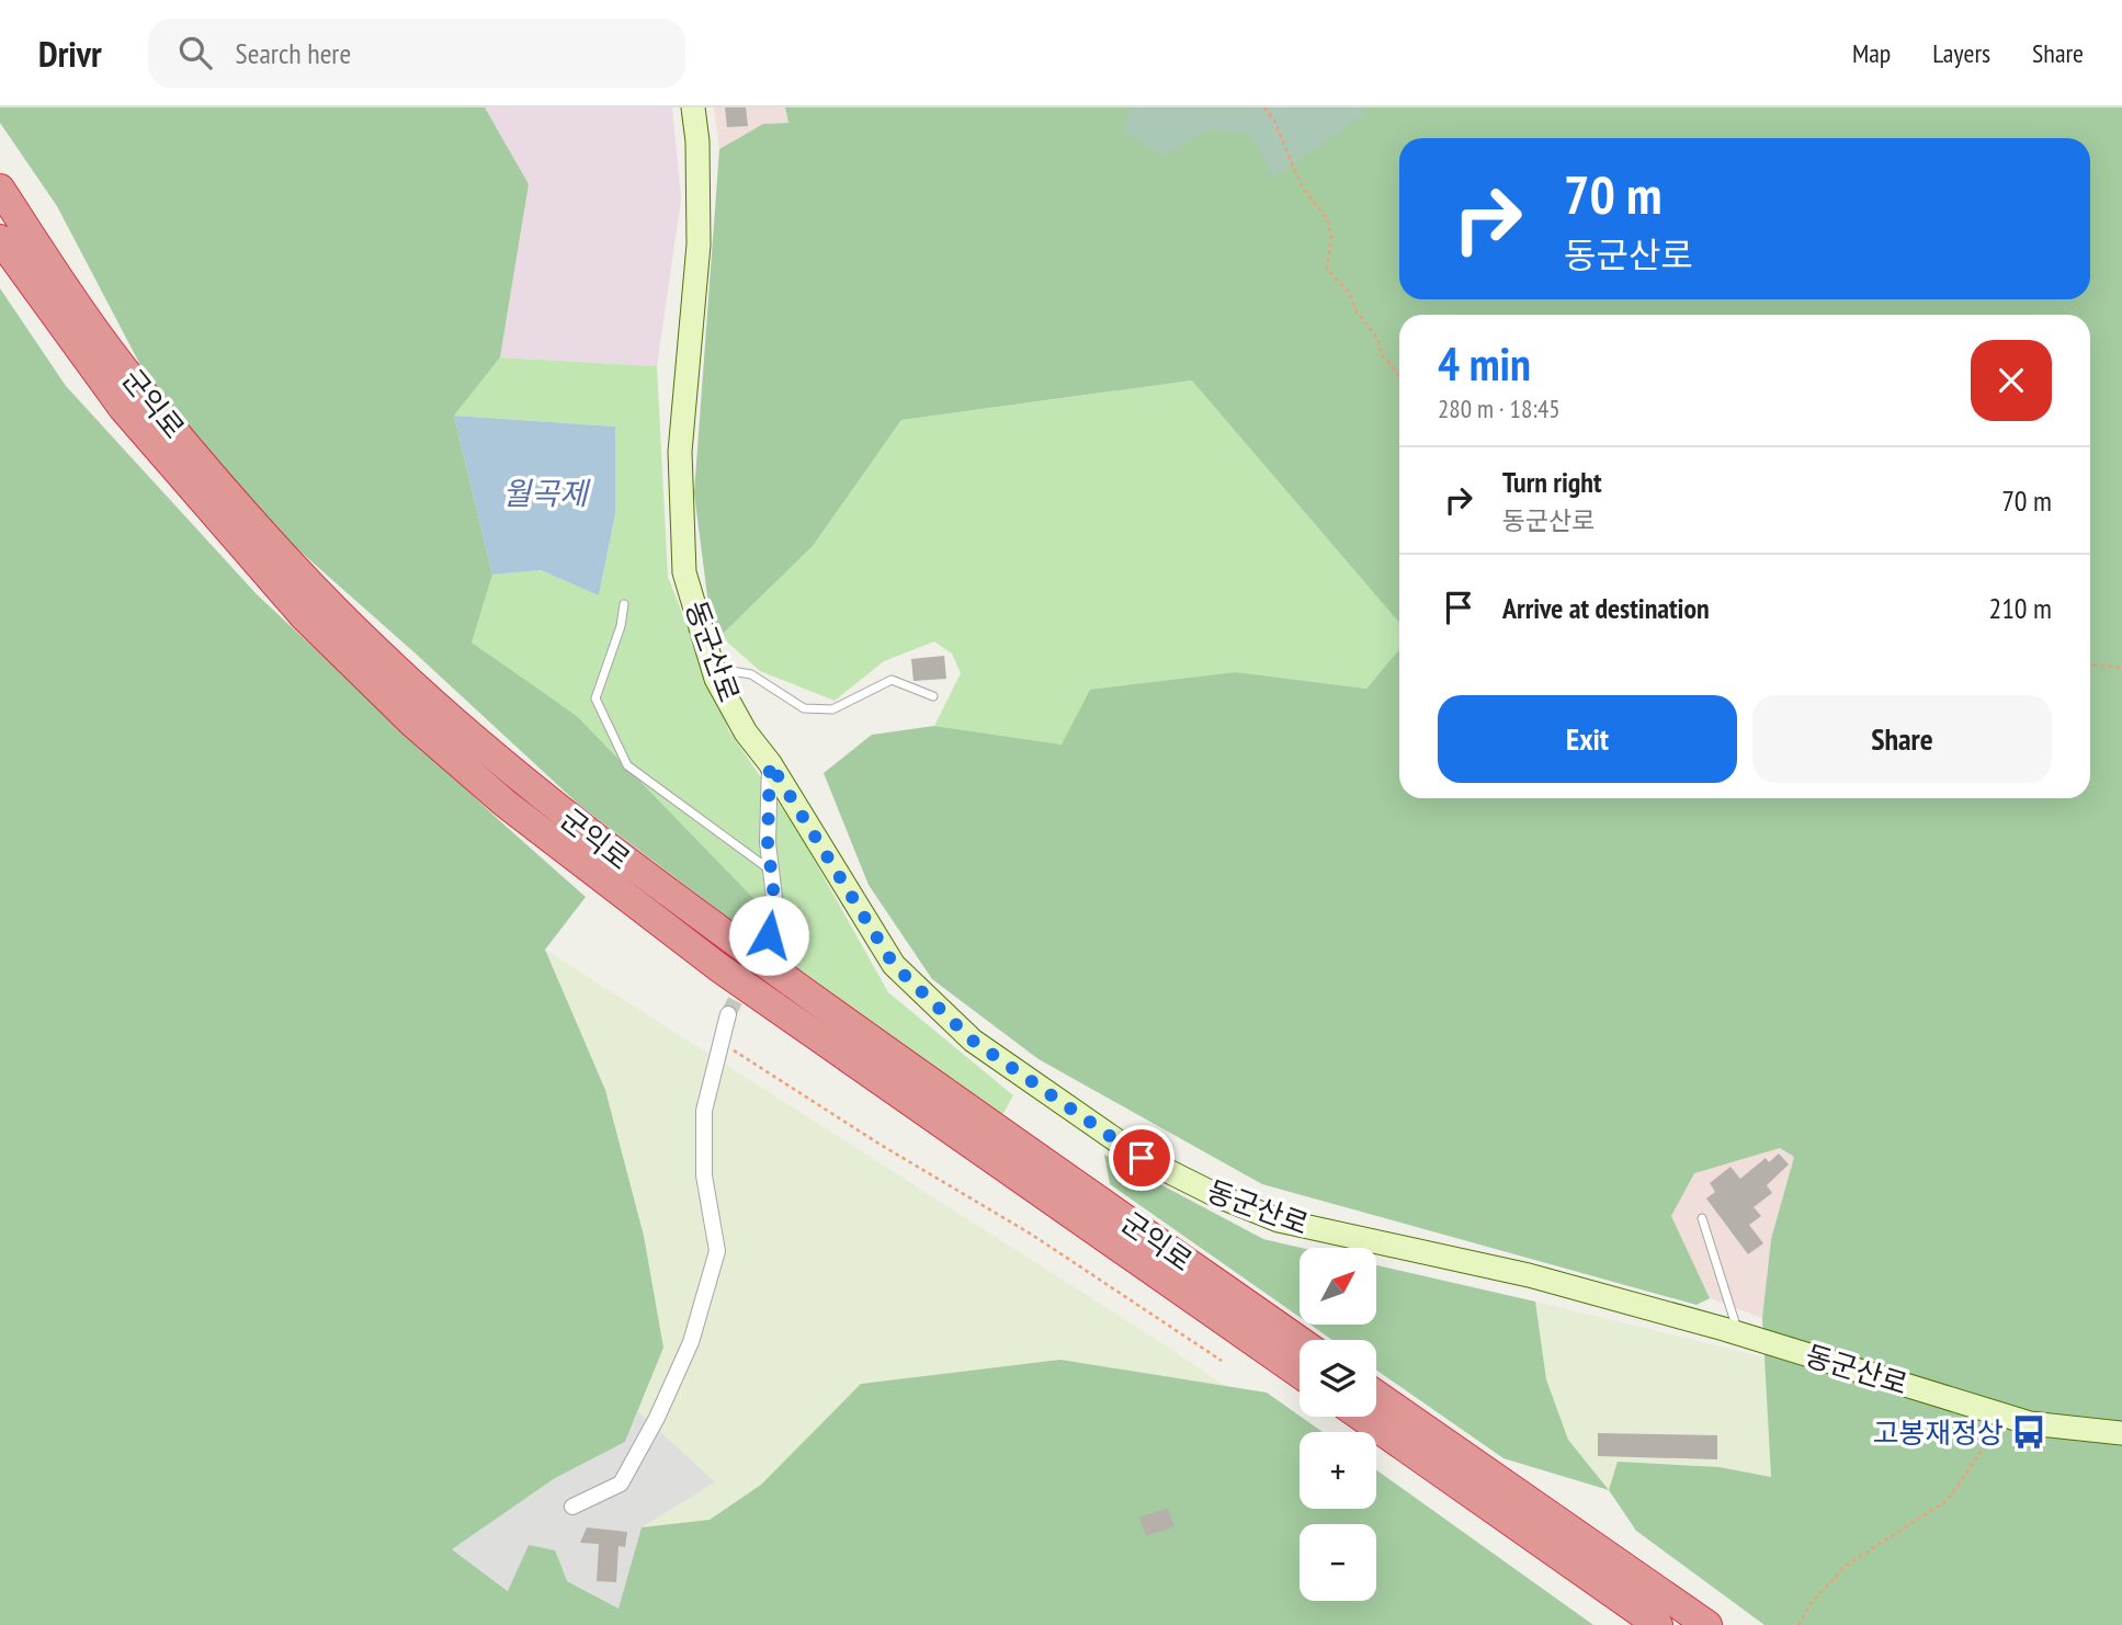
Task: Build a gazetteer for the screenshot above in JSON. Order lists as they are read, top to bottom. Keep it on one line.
{"streets":{"highway":["군익로"],"street":["동군산로"]},"water":["월곡제"],"places":{"bus stop":["고봉재정상"]},"north":"top right","page":{"header":"Drivr","search":"Search here","nav":["Map","Layers","Share"],"turn":["70 m","동군산로"],"heading":["4 min","280 m · 18:45"],"list":[{"name":"Turn right","note":"동군산로","value":"70 m"},{"name":"Arrive at destination","value":"210 m"}],"buttons":["Exit","Share"],"map_buttons":["+","−"]}}
